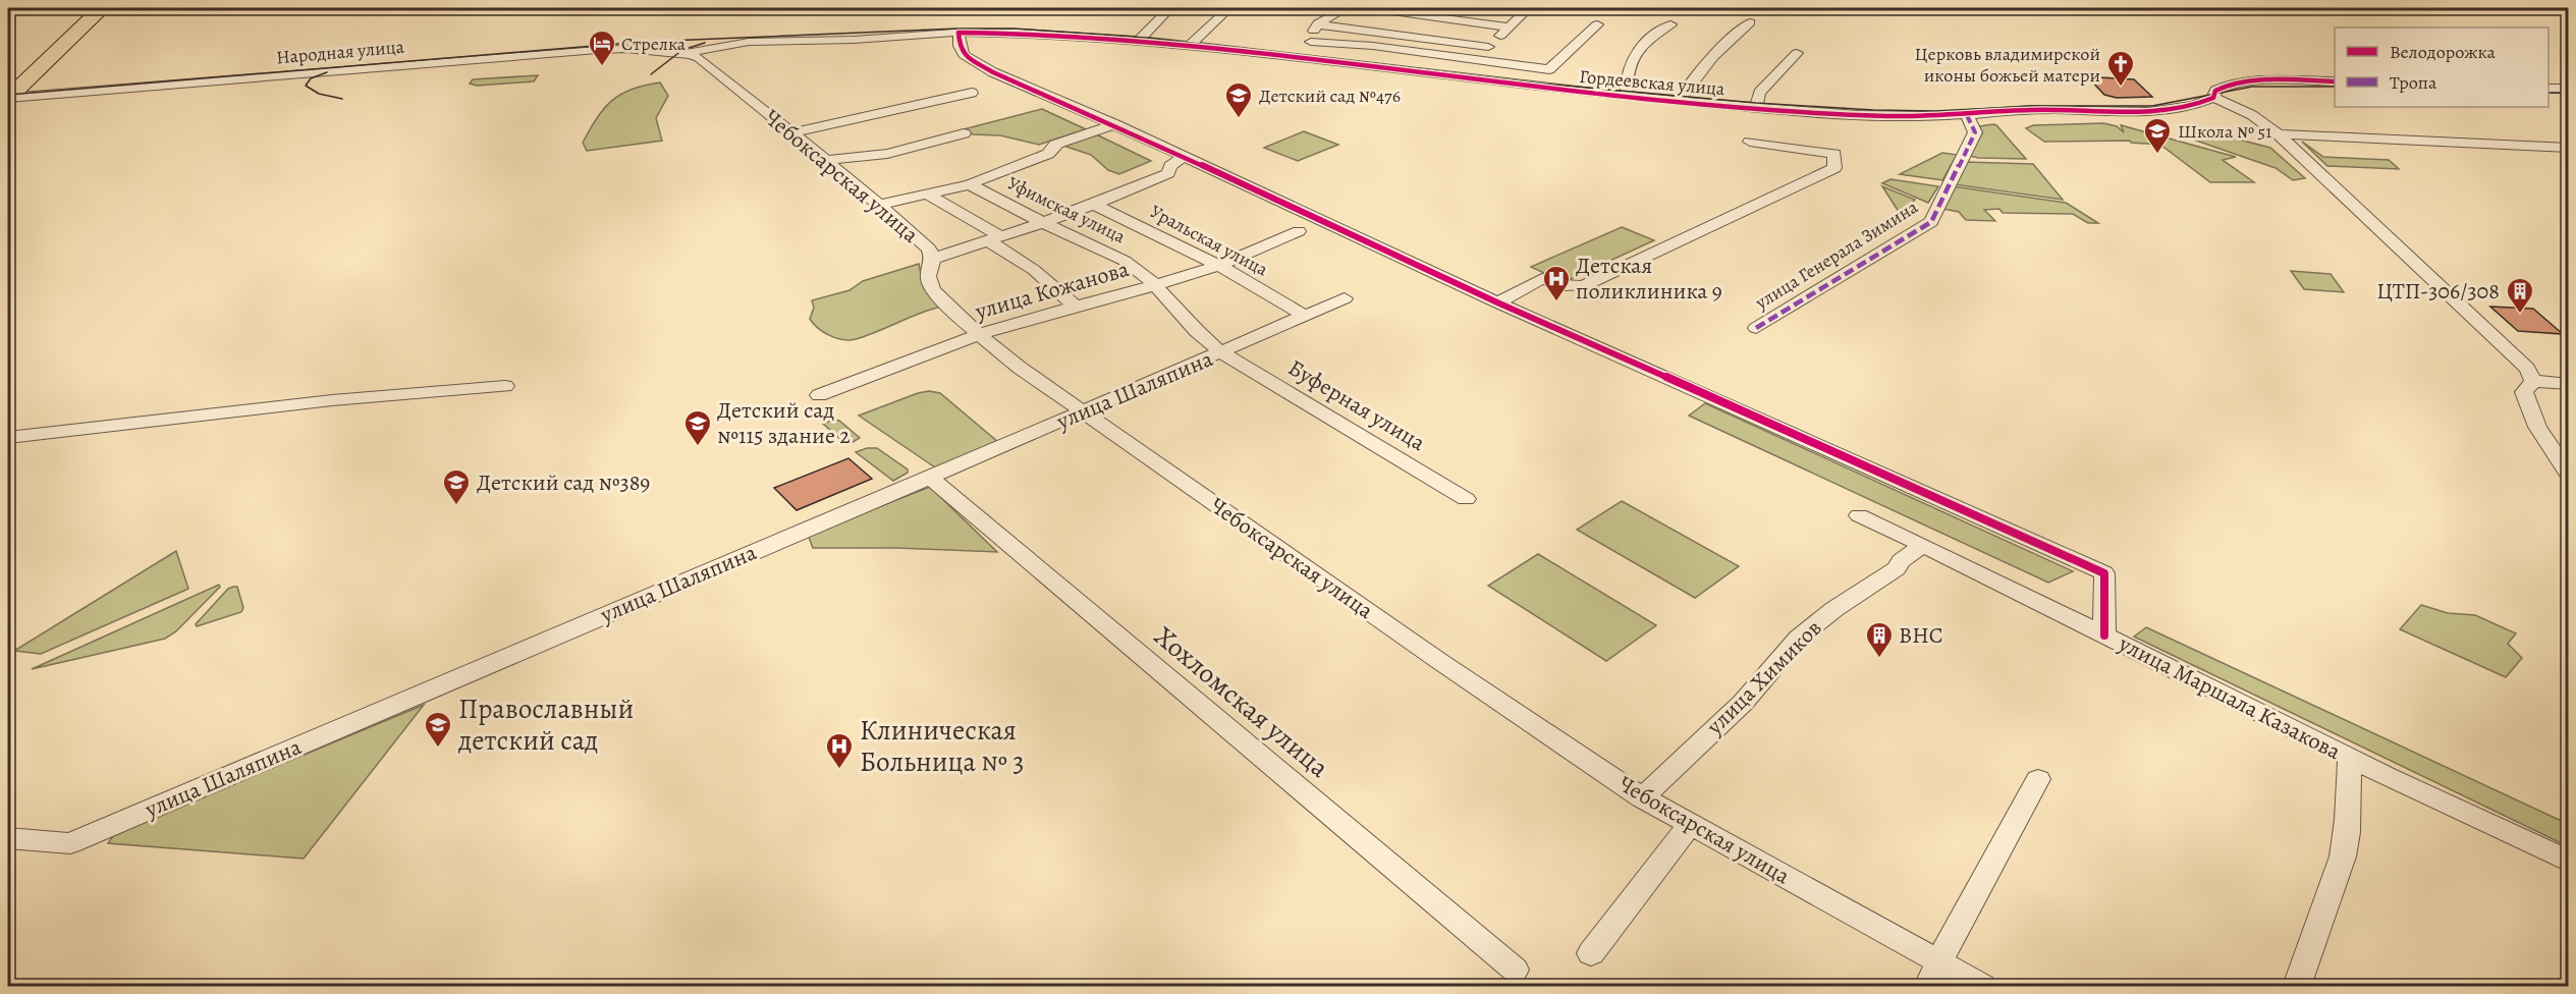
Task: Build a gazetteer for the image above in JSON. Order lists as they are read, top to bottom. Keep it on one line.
{"streets":{"street":["Народная улица","Гордеевская улица","Чебоксарская улица","Уфимская улица","Уральская улица","улица Генерала Зимина","улица Кожанова","улица Шаляпина","Буферная улица","улица Химиков","улица Маршала Казакова","Хохломская улица"]},"crossings":[["Народная улица","Гордеевская улица"],["Народная улица","Чебоксарская улица"],["Гордеевская улица","Чебоксарская улица"],["Гордеевская улица","улица Генерала Зимина"],["Чебоксарская улица","улица Кожанова"],["Чебоксарская улица","улица Шаляпина"],["Чебоксарская улица","улица Химиков"],["Уфимская улица","улица Кожанова"],["Уфимская улица","улица Шаляпина"],["Уфимская улица","Буферная улица"],["Уральская улица","улица Кожанова"],["Уральская улица","улица Шаляпина"],["улица Шаляпина","Буферная улица"],["улица Шаляпина","Хохломская улица"],["улица Химиков","улица Маршала Казакова"]],"places":{"hotel":["Стрелка"],"church":["Церковь владимирской иконы божьей матери"],"school or university":["Детский сад №476","Школа № 51","Детский сад №115 здание 2","Детский сад №389","Православный детский сад"],"hospital":["Детская поликлиника 9","Клиническая Больница № 3"],"building":["ЦТП-306/308","ВНС"]},"legend":["Велодорожка","Тропа"]}
